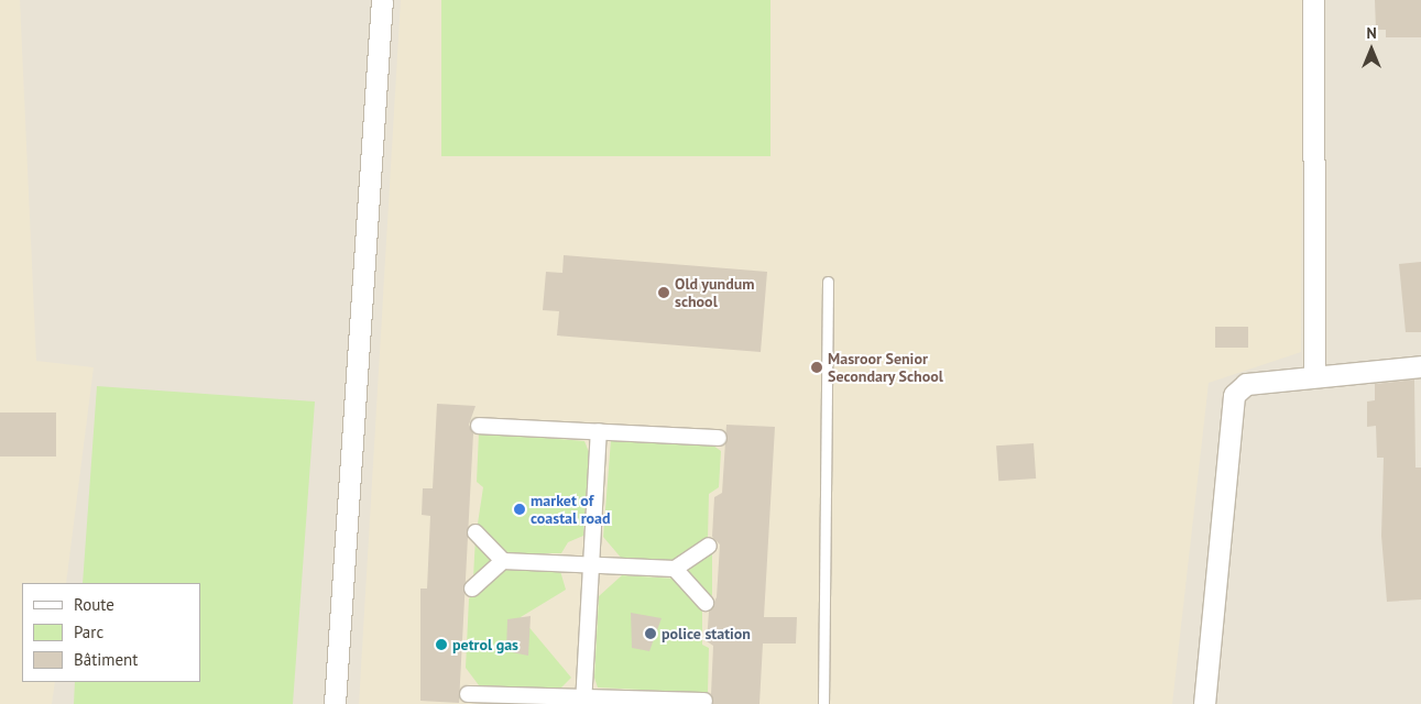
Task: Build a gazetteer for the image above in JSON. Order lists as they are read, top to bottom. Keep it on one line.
{"places":["Old yundum school","Masroor Senior Secondary School","market of coastal road","police station","petrol gas"],"legend":["Route","Parc","Bâtiment"],"north":"top"}
